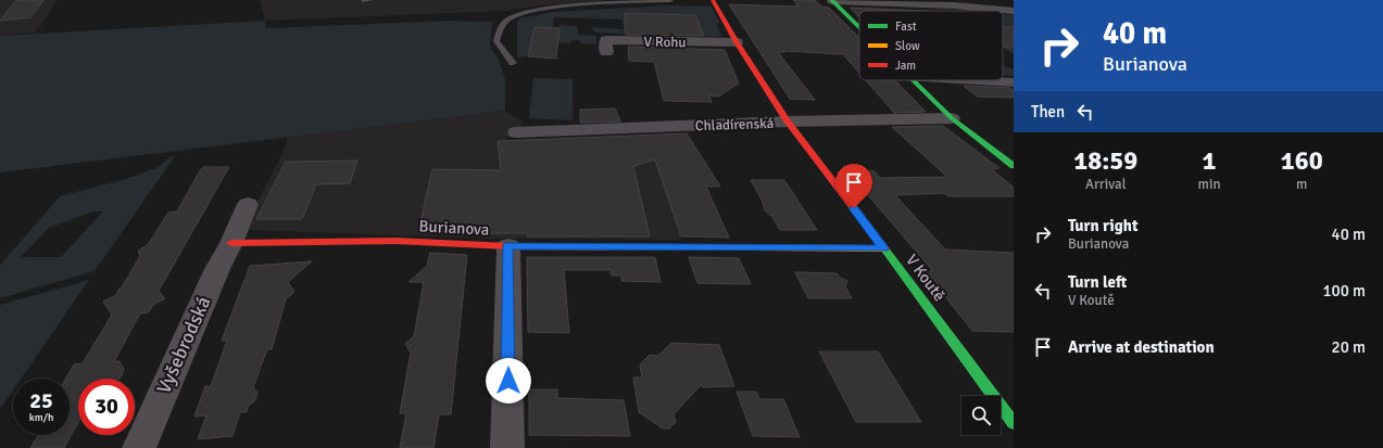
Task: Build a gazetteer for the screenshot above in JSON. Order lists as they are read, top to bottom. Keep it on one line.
{"streets":{"street":["V Rohu","Chladírenská","Burianova","V Koutě","Vyšebrodská"]},"crossings":[["V Rohu","V Koutě"],["Chladírenská","V Koutě"],["Burianova","V Koutě"],["Burianova","Vyšebrodská"]],"legend":["Fast","Slow","Jam"],"page":{"turn":["40 m","Burianova"],"then":"Then","eta":["18:59","Arrival","1","min","160","m"],"list":[{"name":"Turn right","note":"Burianova","value":"40 m"},{"name":"Turn left","note":"V Koutě","value":"100 m"},{"name":"Arrive at destination","value":"20 m"}],"speed":"25 km/h","limit":"30"}}
